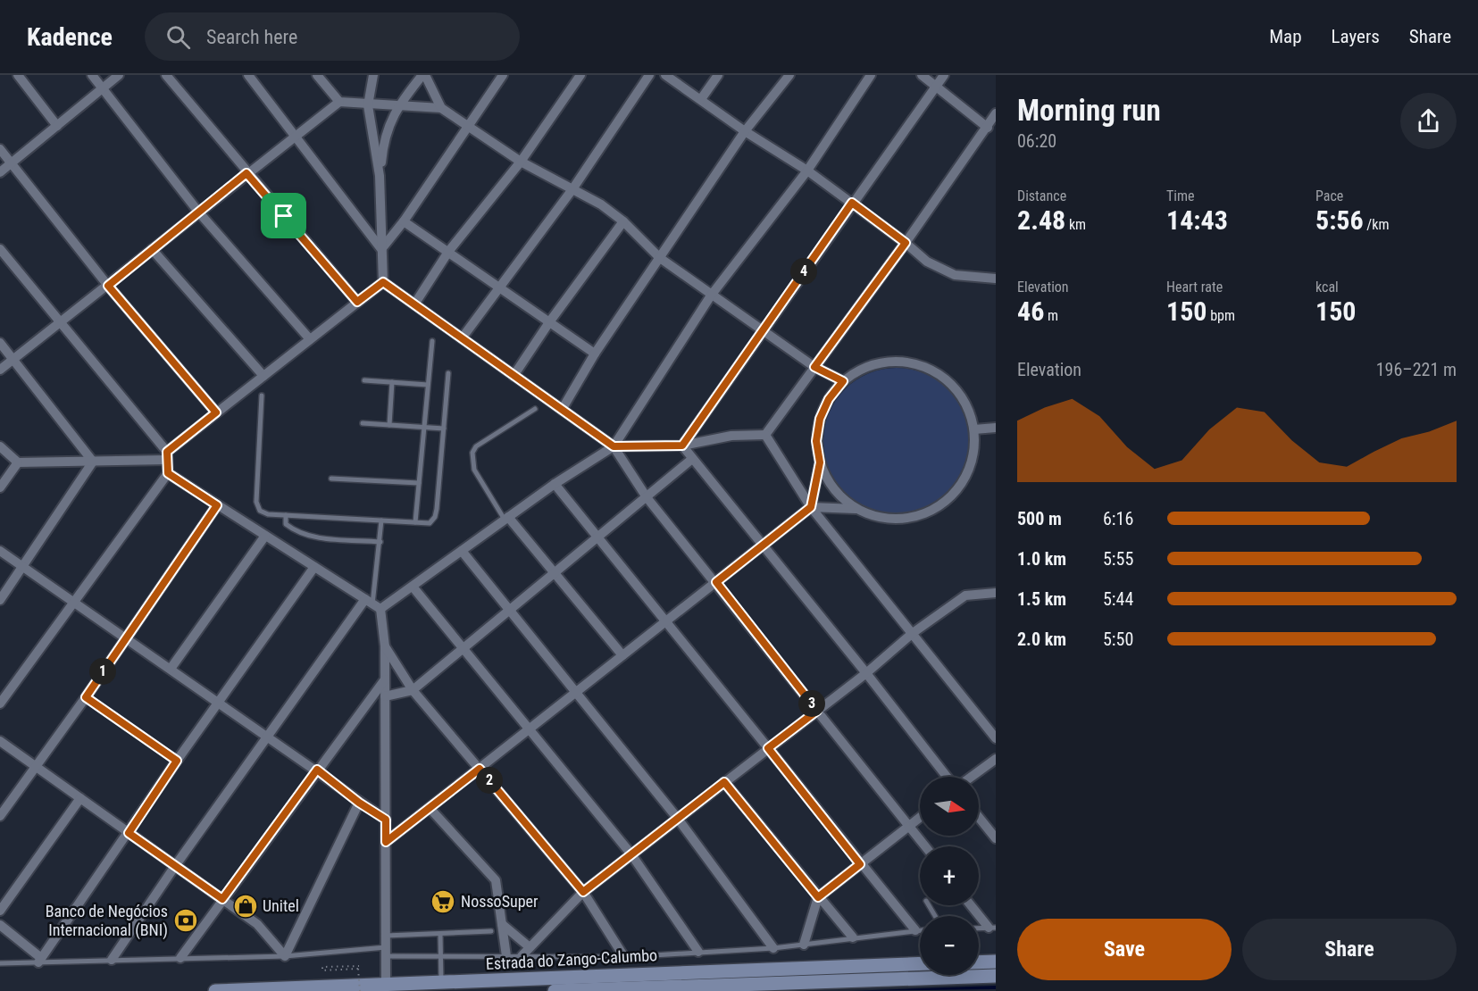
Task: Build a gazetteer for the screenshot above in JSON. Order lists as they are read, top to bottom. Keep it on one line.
{"streets":{"main road":["Estrada do Zango-Calumbo"]},"places":{"supermarket":["NossoSuper"],"shop":["Unitel"],"bank":["Banco de Negócios Internacional (BNI)"]},"north":"right","page":{"header":"Kadence","search":"Search here","nav":["Map","Layers","Share"],"heading":["Morning run","06:20"],"stats":[["Distance","2.48 km"],["Time","14:43"],["Pace","5:56 /km"],["Elevation","46 m"],["Heart rate","150 bpm"],["kcal","150"]],"pins":["4","1","3","2"],"chart":["Elevation","196–221 m"],"list":[{"name":"500 m","note":"6:16"},{"name":"1.0 km","note":"5:55"},{"name":"1.5 km","note":"5:44"},{"name":"2.0 km","note":"5:50"}],"map_buttons":["+","−"],"buttons":["Save","Share"]}}
